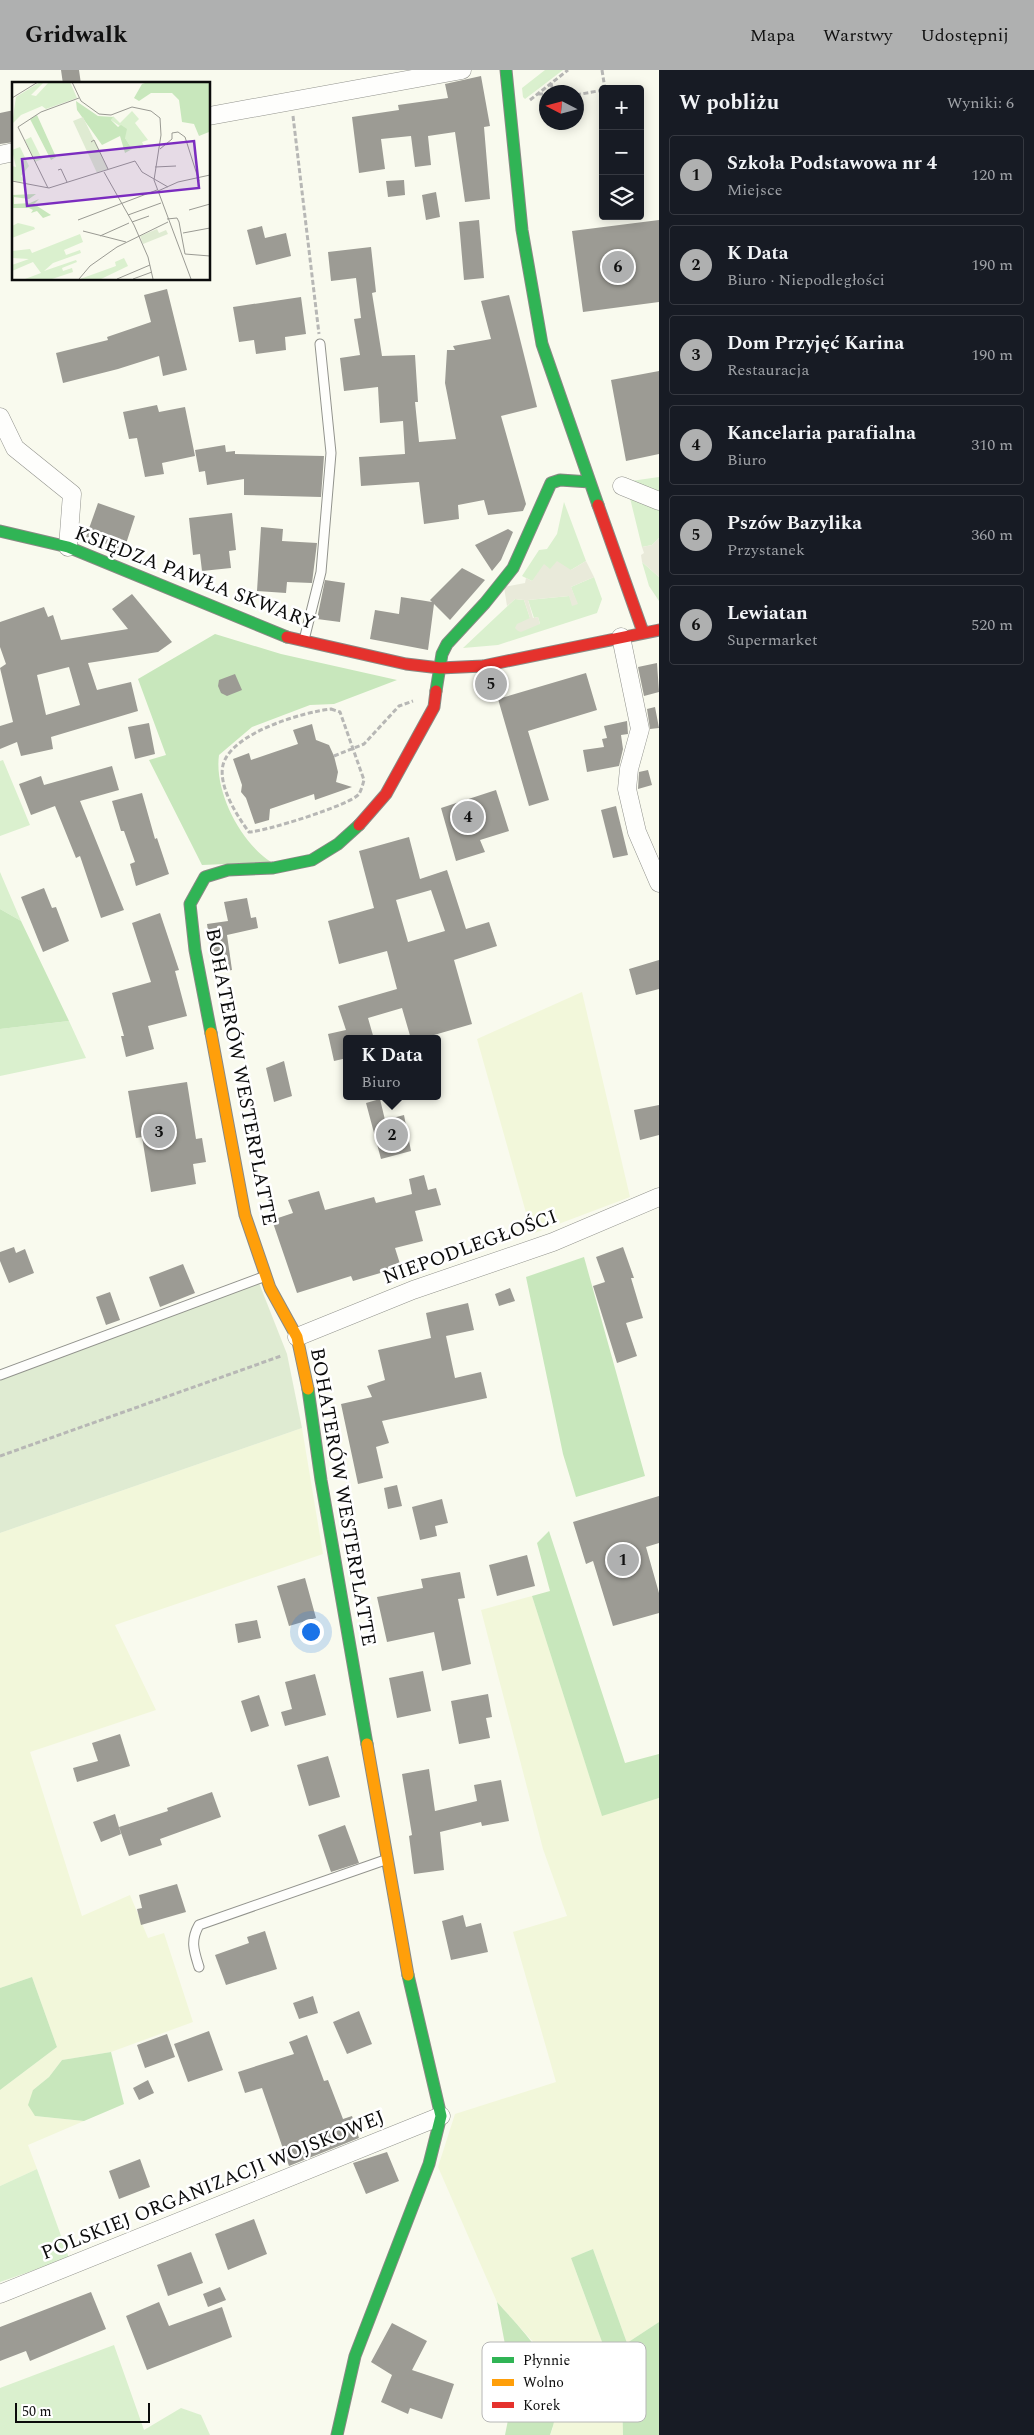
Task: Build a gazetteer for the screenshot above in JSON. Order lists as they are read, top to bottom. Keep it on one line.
{"streets":{"street":["KSIĘDZA PAWŁA SKWARY","BOHATERÓW WESTERPLATTE","NIEPODLEGŁOŚCI","POLSKIEJ ORGANIZACJI WOJSKOWEJ"]},"crossings":[["KSIĘDZA PAWŁA SKWARY","BOHATERÓW WESTERPLATTE"],["BOHATERÓW WESTERPLATTE","NIEPODLEGŁOŚCI"],["BOHATERÓW WESTERPLATTE","POLSKIEJ ORGANIZACJI WOJSKOWEJ"]],"legend":["Płynnie","Wolno","Korek"],"scale_bar":"50 m","north":"left","page":{"header":"Gridwalk","nav":["Mapa","Warstwy","Udostępnij"],"heading":["W pobliżu","Wyniki: 6"],"map_buttons":["+","−"],"list":[{"mark":"1","name":"Szkoła Podstawowa nr 4","note":"Miejsce","value":"120 m"},{"mark":"2","name":"K Data","note":"Biuro · Niepodległości","value":"190 m"},{"mark":"3","name":"Dom Przyjęć Karina","note":"Restauracja","value":"190 m"},{"mark":"4","name":"Kancelaria parafialna","note":"Biuro","value":"310 m"},{"mark":"5","name":"Pszów Bazylika","note":"Przystanek","value":"360 m"},{"mark":"6","name":"Lewiatan","note":"Supermarket","value":"520 m"}],"pins":["6","5","4","3","2","1"],"popup":["K Data","Biuro"],"scale":"50 m"}}
